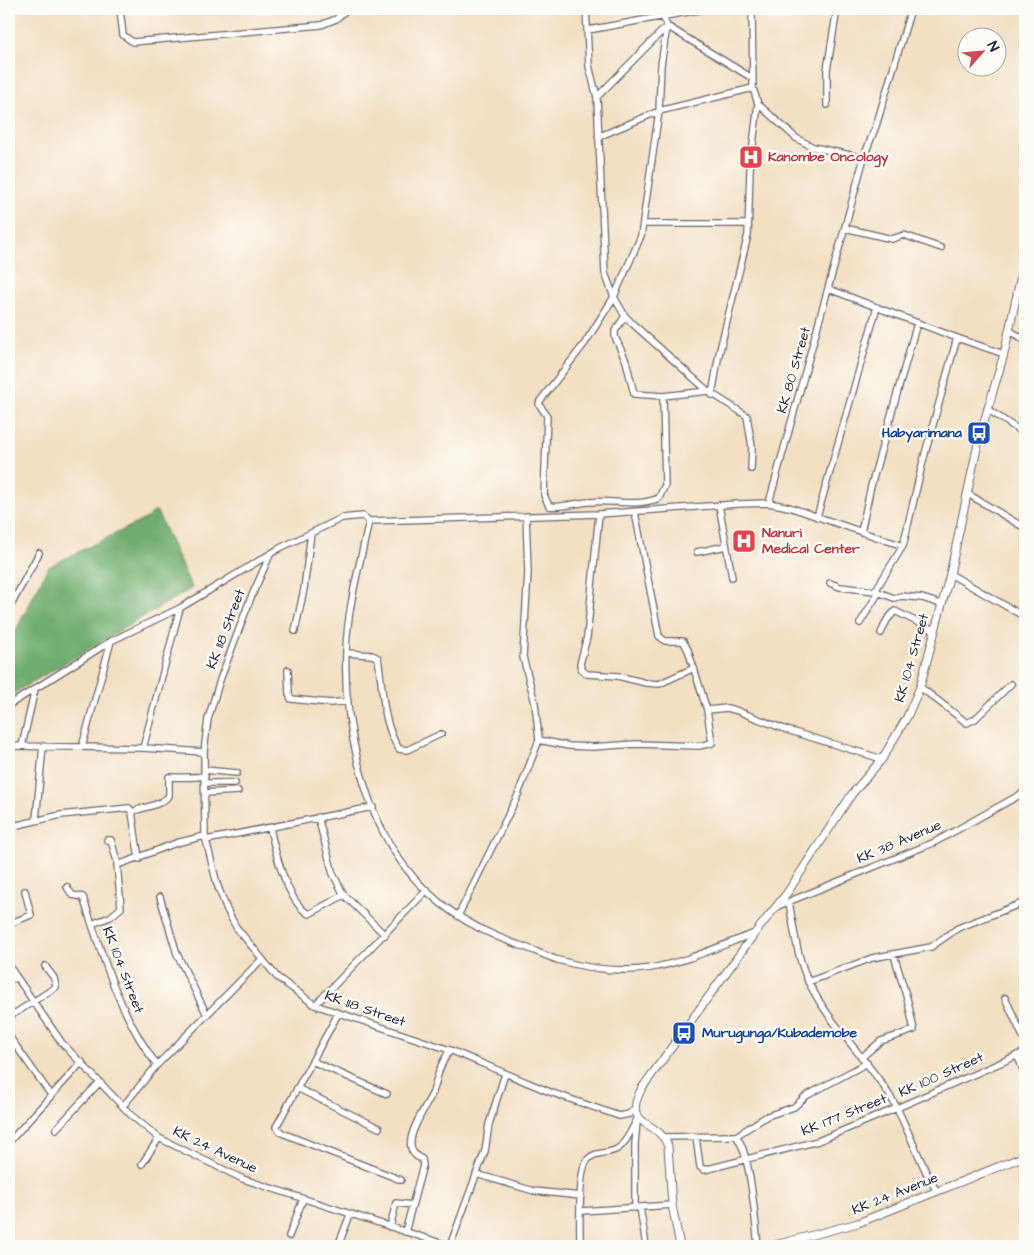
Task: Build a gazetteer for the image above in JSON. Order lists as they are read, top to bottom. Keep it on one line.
{"streets":{"street":["KK 80 Street","KK 118 Street","KK 104 Street","KK 38 Avenue","KK 100 Street","KK 177 Street","KK 24 Avenue"]},"crossings":[["KK 118 Street","KK 104 Street"],["KK 104 Street","KK 38 Avenue"],["KK 38 Avenue","KK 177 Street"],["KK 100 Street","KK 177 Street"],["KK 100 Street","KK 24 Avenue"]],"places":{"hospital":["Kanombe Oncology","Nanuri Medical Center"],"bus stop":["Habyarimana","Murugunga/Kubademobe"]},"north":"top right"}
